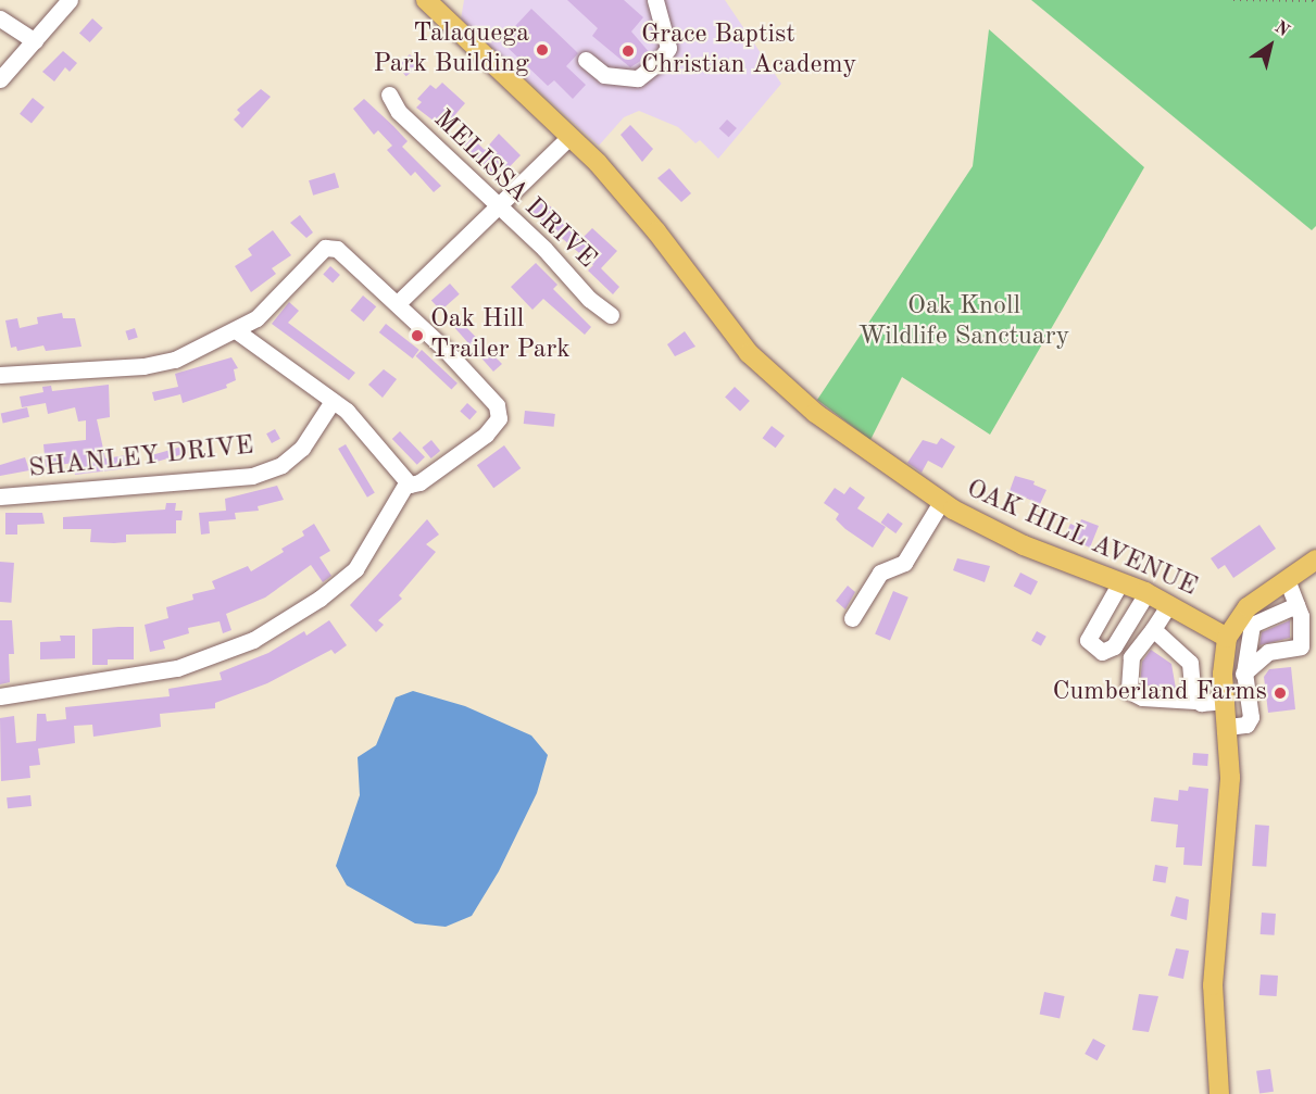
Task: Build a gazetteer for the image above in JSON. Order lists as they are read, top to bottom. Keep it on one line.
{"streets":{"main road":["OAK HILL AVENUE"],"street":["MELISSA DRIVE","SHANLEY DRIVE"]},"parks":["Oak Knoll Wildlife Sanctuary"],"places":["Talaquega Park Building","Grace Baptist Christian Academy","Oak Hill Trailer Park","Cumberland Farms"],"north":"top right"}
